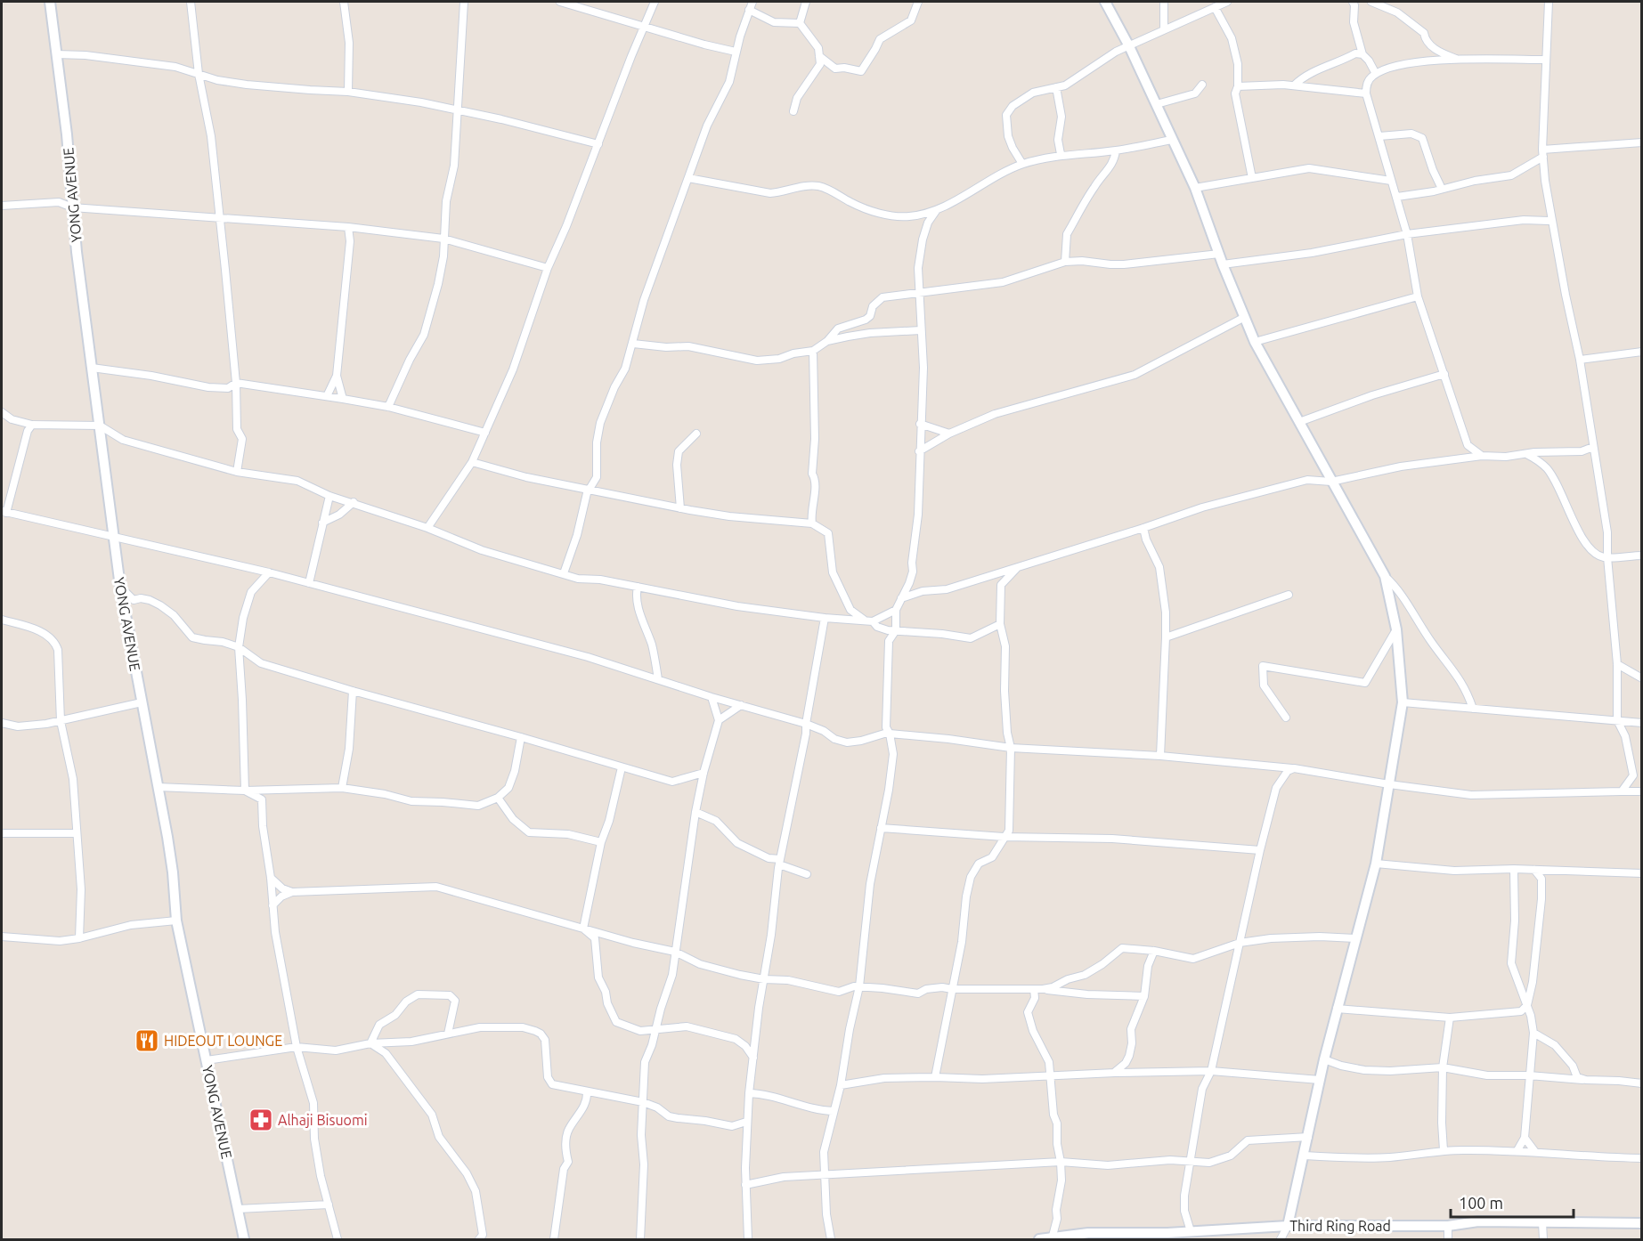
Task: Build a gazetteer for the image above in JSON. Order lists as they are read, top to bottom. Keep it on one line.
{"streets":{"street":["YONG AVENUE","Third Ring Road"]},"places":{"restaurant":["HIDEOUT LOUNGE"],"pharmacy":["Alhaji Bisuomi"]},"scale_bar":"100 m"}
